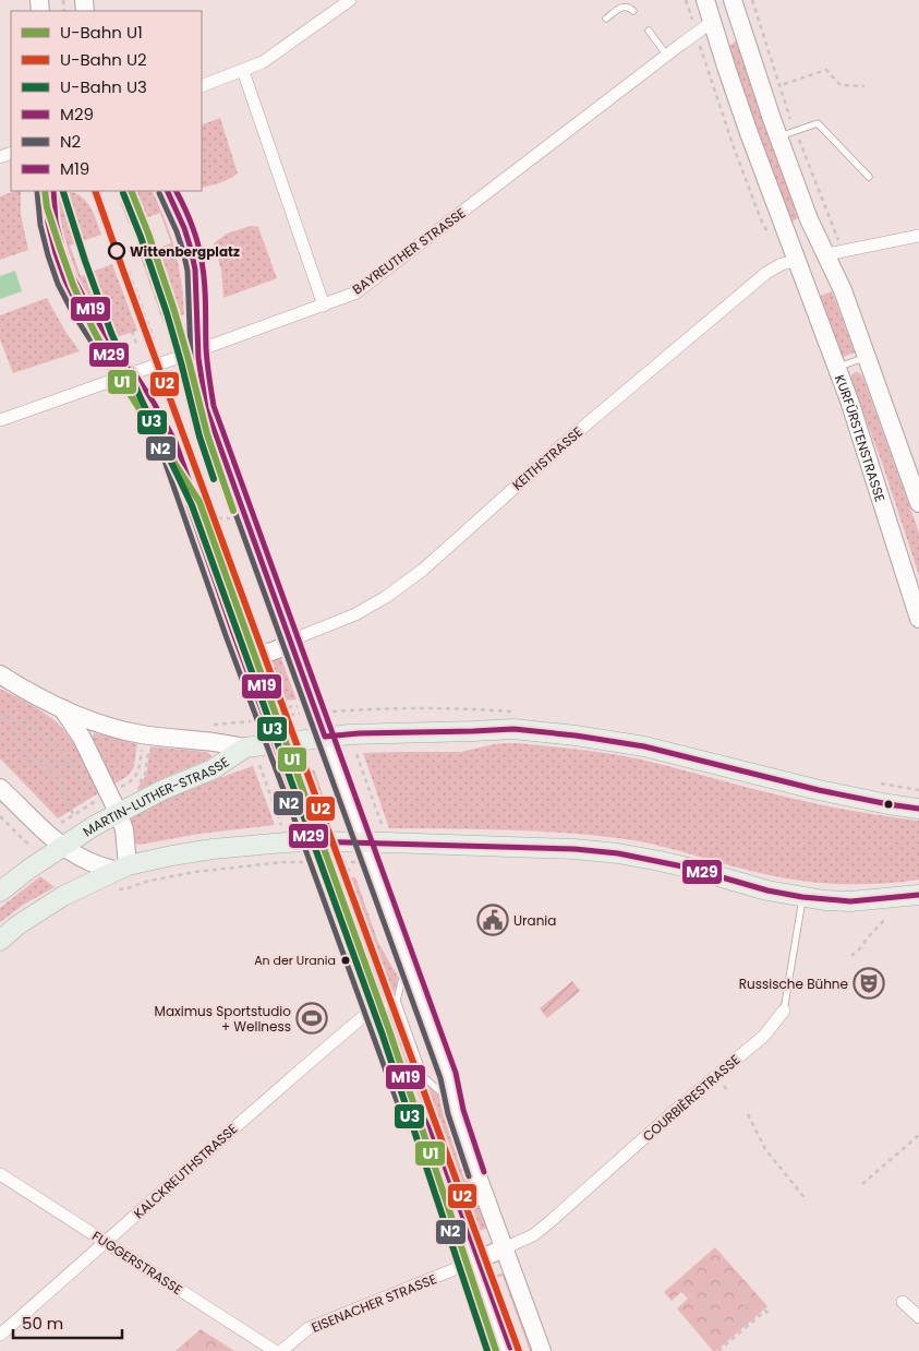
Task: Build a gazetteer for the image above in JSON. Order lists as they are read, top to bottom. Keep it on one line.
{"streets":{"main road":["KURFÜRSTENSTRASSE","MARTIN-LUTHER-STRASSE"],"street":["BAYREUTHER STRASSE","KEITHSTRASSE","COURBIÈRESTRASSE","KALCKREUTHSTRASSE","FUGGERSTRASSE","EISENACHER STRASSE"]},"crossings":[["BAYREUTHER STRASSE","KURFÜRSTENSTRASSE"],["KURFÜRSTENSTRASSE","KEITHSTRASSE"],["KALCKREUTHSTRASSE","FUGGERSTRASSE"]],"places":{"other":["Wittenbergplatz","An der Urania"],"public building":["Urania"],"theatre":["Russische Bühne"],"sports":["Maximus Sportstudio + Wellness"]},"lines":["metro line U1","metro line U2","transit line M29","transit line N2","transit line M19","metro line U3"],"legend":["U-Bahn U1","U-Bahn U2","U-Bahn U3","M29","N2","M19"],"scale_bar":"50 m"}
